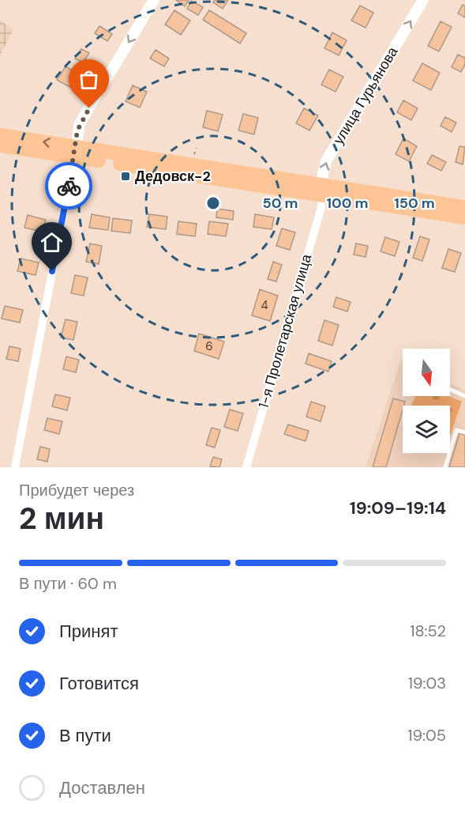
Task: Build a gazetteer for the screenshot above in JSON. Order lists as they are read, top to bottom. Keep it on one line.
{"streets":{"street":["улица Гурьянова","1-я Пролетарская улица"]},"crossings":[["улица Гурьянова","1-я Пролетарская улица"]],"one_way":["улица Гурьянова"],"places":{"transit":["Дедовск-2"]},"house_numbers":["4","6"],"north":"bottom","page":{"heading":["2 мин","Прибудет через","19:09–19:14"],"bar":"В пути · 60 m","list":[["Принят","18:52"],["Готовится","19:03"],["В пути","19:05"],"Доставлен"]},"rings":["50 m","100 m","150 m"]}
